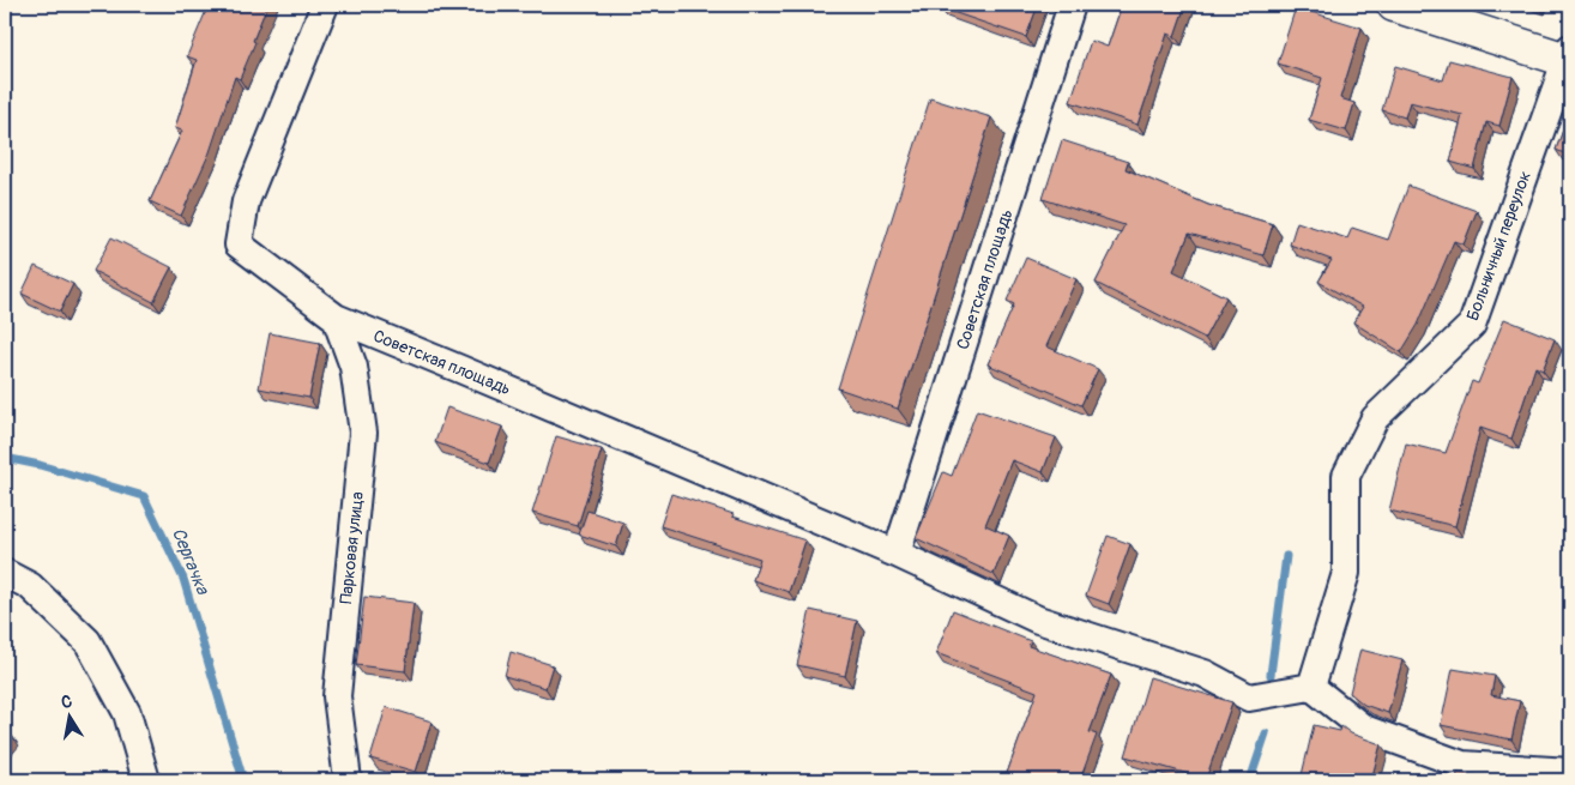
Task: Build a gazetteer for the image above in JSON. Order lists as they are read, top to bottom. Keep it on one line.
{"streets":{"street":["Больничный переулок","Советская площадь","Парковая улица"]},"crossings":[["Больничный переулок","Советская площадь"],["Советская площадь","Парковая улица"]],"water":["Сергачка"],"north":"top"}
